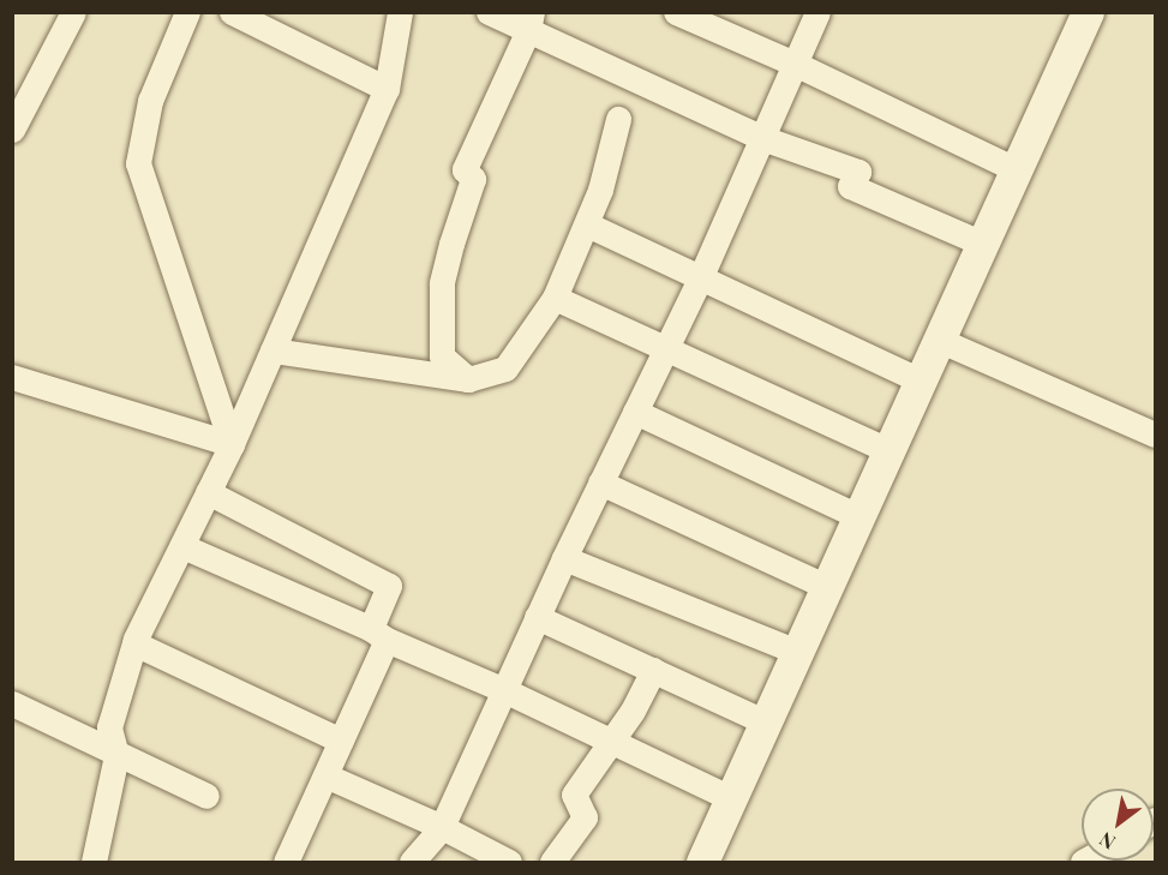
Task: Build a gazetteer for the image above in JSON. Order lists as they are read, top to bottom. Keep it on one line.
{"north":"bottom left"}
